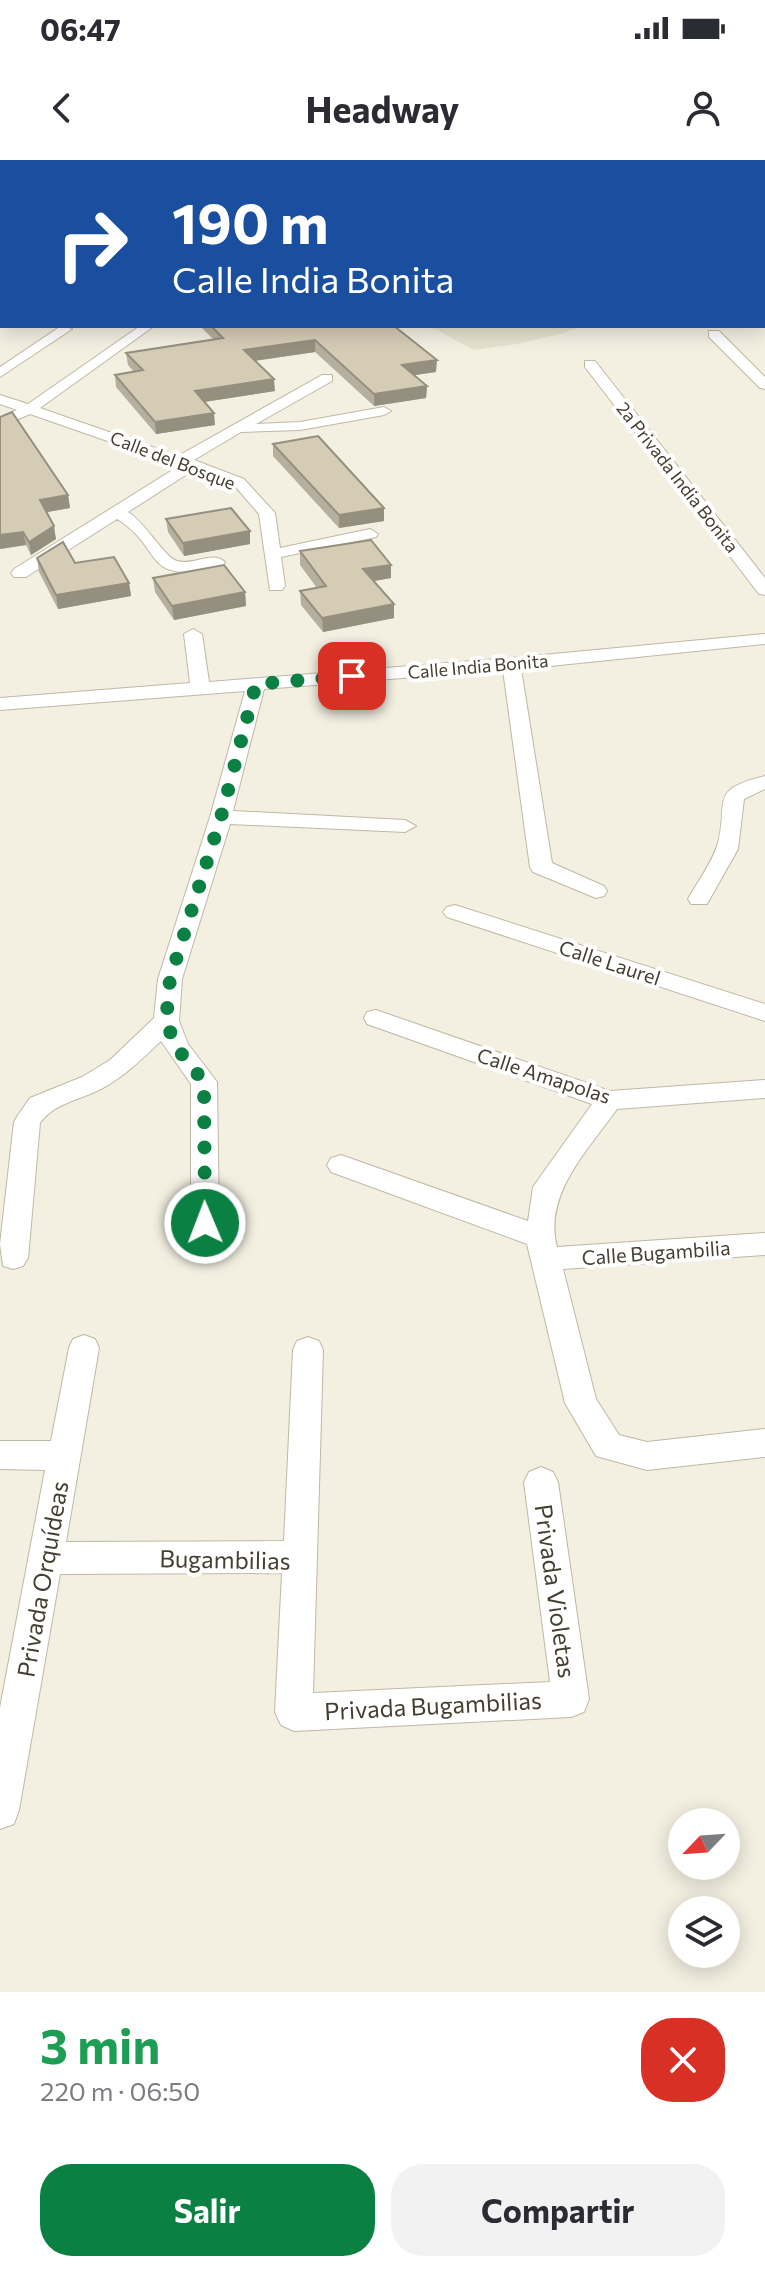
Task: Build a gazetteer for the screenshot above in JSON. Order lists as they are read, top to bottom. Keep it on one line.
{"streets":{"street":["Calle del Bosque","2a Privada India Bonita","Calle India Bonita","Calle Laurel","Calle Amapolas","Calle Bugambilia","Bugambilias","Privada Orquídeas","Privada Violetas","Privada Bugambilias"]},"crossings":[["Bugambilias","Privada Orquídeas"],["Bugambilias","Privada Bugambilias"],["Privada Violetas","Privada Bugambilias"]],"north":"bottom left","page":{"status":"06:47","header":"Headway","turn":["190 m","Calle India Bonita"],"heading":["3 min","220 m · 06:50"],"buttons":["Salir","Compartir"]}}
